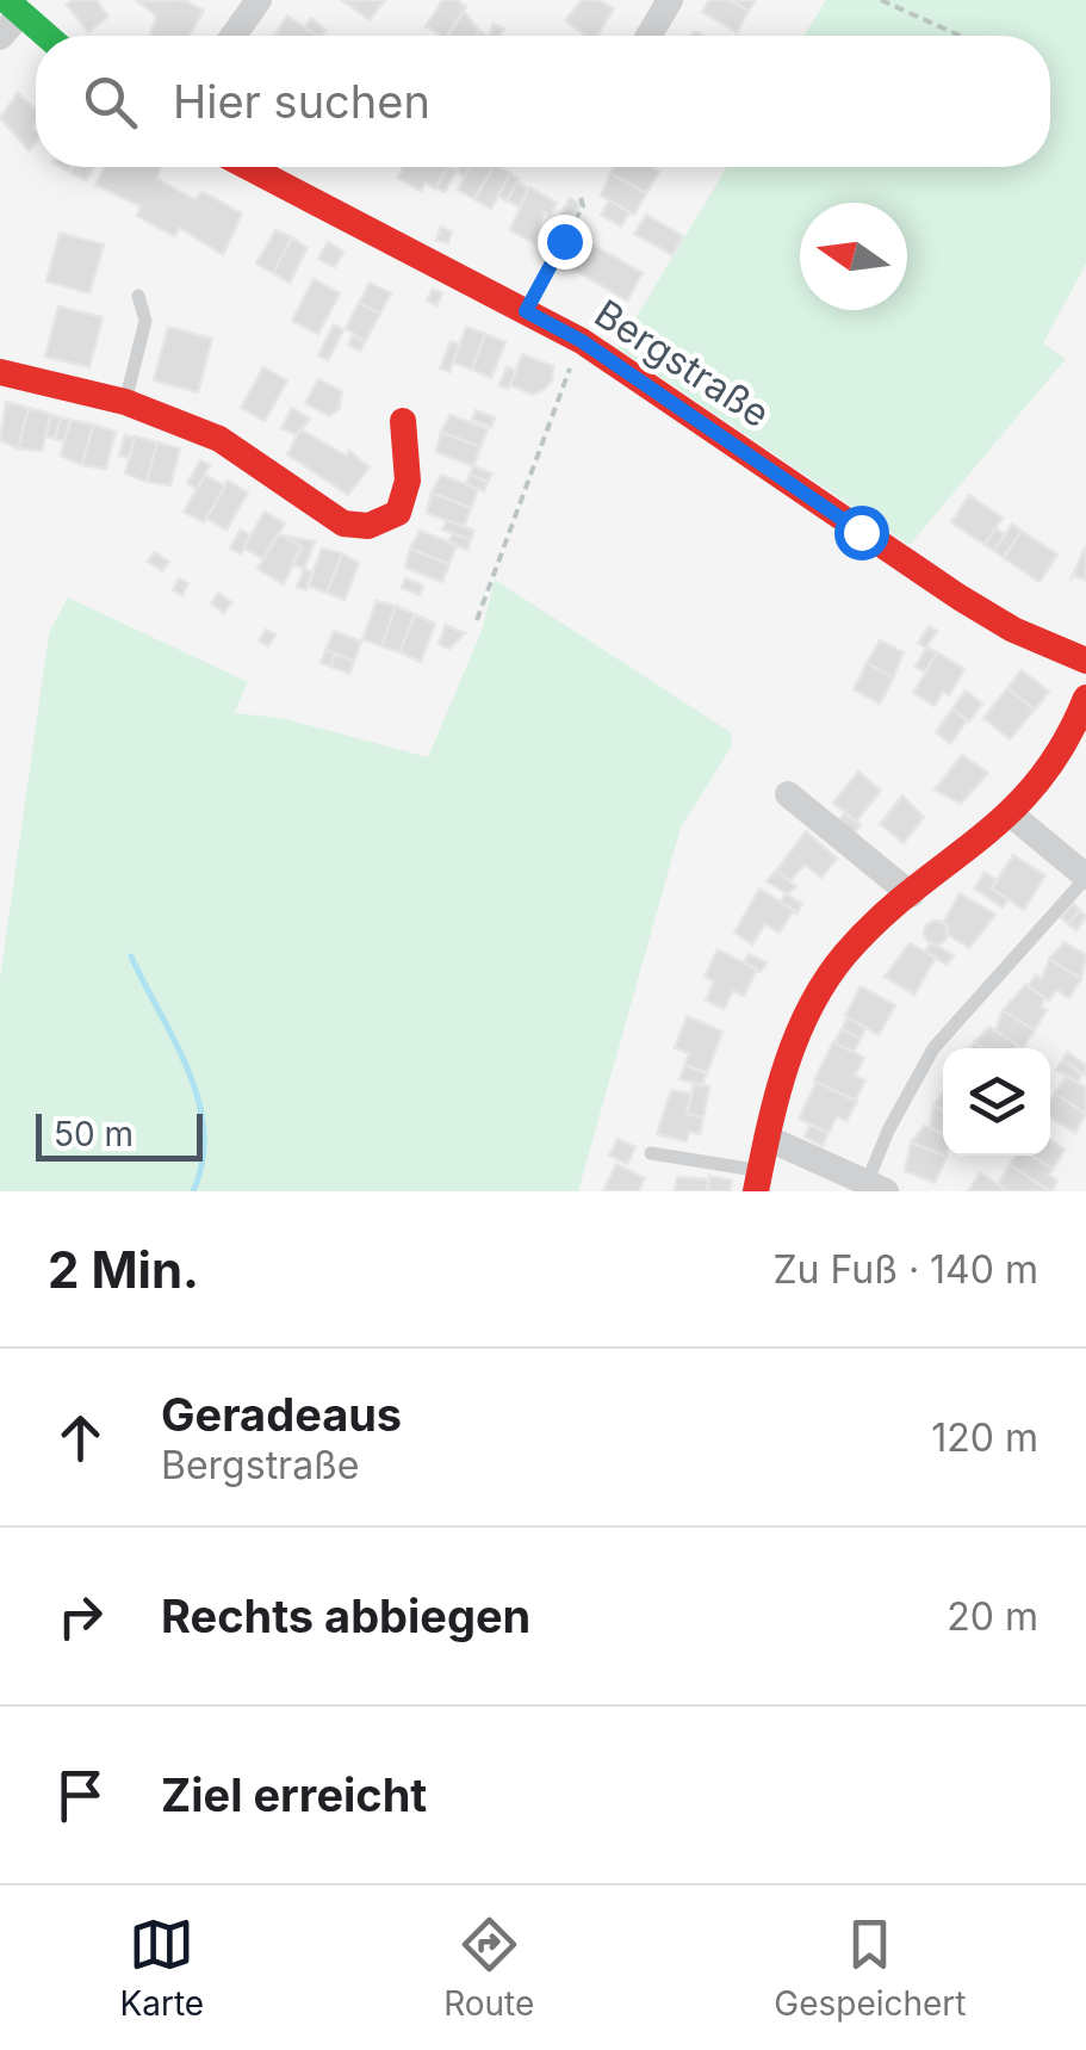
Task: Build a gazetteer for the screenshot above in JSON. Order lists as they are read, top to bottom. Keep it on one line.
{"streets":{"street":["Bergstraße"]},"scale_bar":"50 m","north":"left","page":{"search":"Hier suchen","scale":"50 m","heading":["2 Min.","Zu Fuß · 140 m"],"list":[["Geradeaus","Bergstraße","120 m"],["Rechts abbiegen","20 m"],"Ziel erreicht"],"nav":["Karte","Route","Gespeichert"]}}
